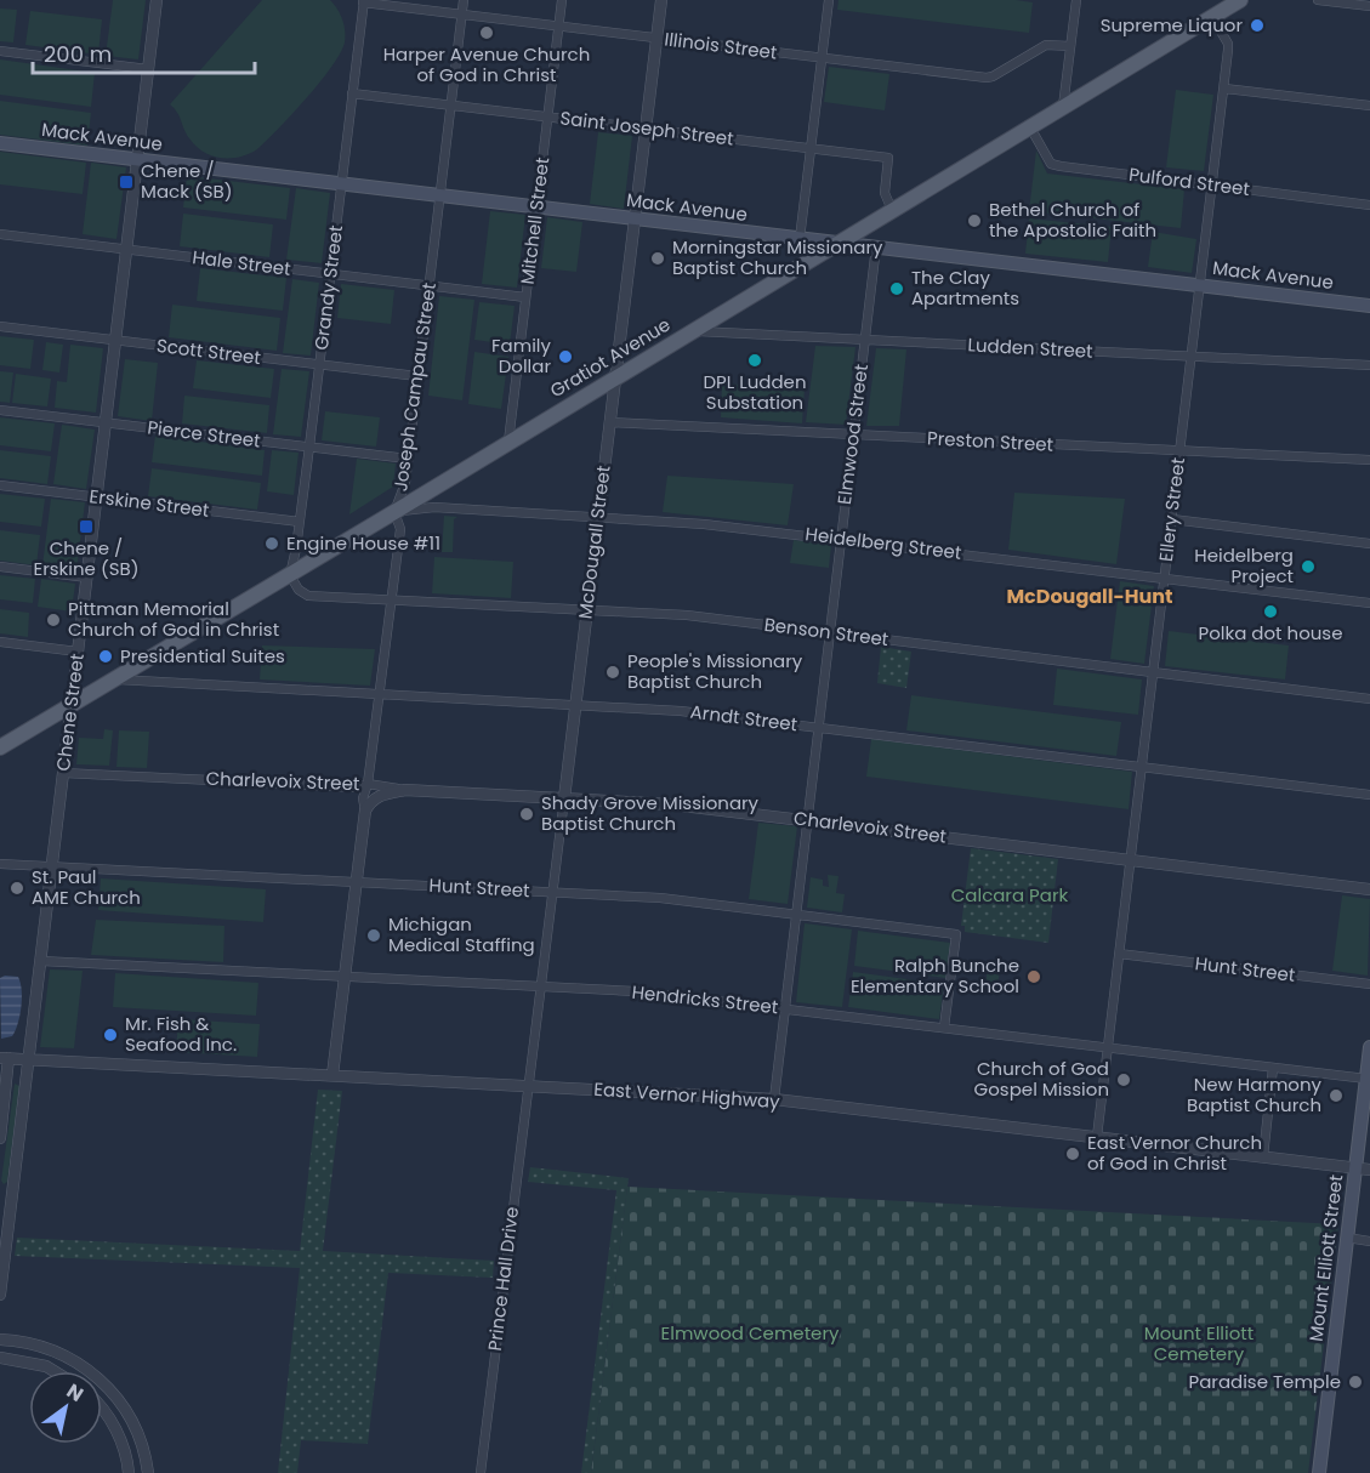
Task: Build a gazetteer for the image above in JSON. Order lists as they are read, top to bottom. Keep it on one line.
{"streets":{"main road":["Mack Avenue","Gratiot Avenue","Mount Elliott Street"],"street":["Illinois Street","Saint Joseph Street","Pulford Street","Mitchell Street","Hale Street","Grandy Street","Ludden Street","Scott Street","Joseph Campau Street","Pierce Street","Elmwood Street","Preston Street","Erskine Street","Ellery Street","McDougall Street","Heidelberg Street","Benson Street","Chene Street","Arndt Street","Charlevoix Street","Hunt Street","Hendricks Street","East Vernor Highway","Prince Hall Drive"]},"crossings":[["Illinois Street","Mitchell Street"],["Illinois Street","Grandy Street"],["Illinois Street","Joseph Campau Street"],["Illinois Street","McDougall Street"],["Saint Joseph Street","Mitchell Street"],["Saint Joseph Street","Grandy Street"],["Saint Joseph Street","Gratiot Avenue"],["Saint Joseph Street","Joseph Campau Street"],["Saint Joseph Street","McDougall Street"],["Mack Avenue","Mitchell Street"],["Mack Avenue","Grandy Street"],["Mack Avenue","Gratiot Avenue"],["Mack Avenue","Joseph Campau Street"],["Mack Avenue","Elmwood Street"],["Mack Avenue","Ellery Street"],["Mack Avenue","McDougall Street"],["Mack Avenue","Chene Street"],["Pulford Street","Gratiot Avenue"],["Pulford Street","Ellery Street"],["Mitchell Street","Hale Street"],["Mitchell Street","Gratiot Avenue"],["Hale Street","Grandy Street"],["Hale Street","Joseph Campau Street"],["Hale Street","Chene Street"],["Grandy Street","Scott Street"],["Grandy Street","Gratiot Avenue"],["Grandy Street","Pierce Street"],["Grandy Street","Erskine Street"],["Grandy Street","Benson Street"],["Ludden Street","Gratiot Avenue"],["Ludden Street","Elmwood Street"],["Ludden Street","Ellery Street"],["Scott Street","Joseph Campau Street"],["Scott Street","Chene Street"],["Gratiot Avenue","Joseph Campau Street"],["Gratiot Avenue","Ellery Street"],["Gratiot Avenue","McDougall Street"],["Gratiot Avenue","Heidelberg Street"],["Gratiot Avenue","Benson Street"],["Gratiot Avenue","Chene Street"],["Gratiot Avenue","Arndt Street"],["Joseph Campau Street","Pierce Street"],["Joseph Campau Street","Heidelberg Street"],["Joseph Campau Street","Benson Street"],["Joseph Campau Street","Arndt Street"],["Joseph Campau Street","Charlevoix Street"],["Joseph Campau Street","Hunt Street"],["Joseph Campau Street","Hendricks Street"],["Joseph Campau Street","East Vernor Highway"],["Pierce Street","Chene Street"],["Elmwood Street","Preston Street"],["Elmwood Street","Heidelberg Street"],["Elmwood Street","Benson Street"],["Elmwood Street","Arndt Street"],["Elmwood Street","Charlevoix Street"],["Elmwood Street","Hunt Street"],["Elmwood Street","Hendricks Street"],["Elmwood Street","East Vernor Highway"],["Preston Street","Ellery Street"],["Preston Street","McDougall Street"],["Erskine Street","Chene Street"],["Ellery Street","Heidelberg Street"],["Ellery Street","Benson Street"],["Ellery Street","Arndt Street"],["Ellery Street","Charlevoix Street"],["Ellery Street","Hunt Street"],["Ellery Street","Hendricks Street"],["Ellery Street","East Vernor Highway"],["McDougall Street","Heidelberg Street"],["McDougall Street","Benson Street"],["McDougall Street","Arndt Street"],["McDougall Street","Charlevoix Street"],["McDougall Street","Hunt Street"],["McDougall Street","Hendricks Street"],["McDougall Street","East Vernor Highway"],["McDougall Street","Prince Hall Drive"],["Chene Street","Charlevoix Street"],["Chene Street","Hunt Street"],["Chene Street","Hendricks Street"],["Chene Street","East Vernor Highway"],["Hunt Street","Hendricks Street"],["Hendricks Street","Mount Elliott Street"],["East Vernor Highway","Mount Elliott Street"],["East Vernor Highway","Prince Hall Drive"]],"districts":["McDougall-Hunt"],"parks":["Calcara Park","Elmwood Cemetery","Mount Elliott Cemetery"],"places":{"other":["Supreme Liquor","Harper Avenue Church of God in Christ","Bethel Church of the Apostolic Faith","Morningstar Missionary Baptist Church","The Clay Apartments","Family Dollar","DPL Ludden Substation","Engine House #11","Heidelberg Project","Polka dot house","Pittman Memorial Church of God in Christ","Presidential Suites","People's Missionary Baptist Church","Shady Grove Missionary Baptist Church","St. Paul AME Church","Michigan Medical Staffing","Ralph Bunche Elementary School","Mr. Fish & Seafood Inc.","Church of God Gospel Mission","New Harmony Baptist Church","East Vernor Church of God in Christ","Paradise Temple"],"transit":["Chene / Mack (SB)","Chene / Erskine (SB)"]},"scale_bar":"200 m","north":"top right"}
